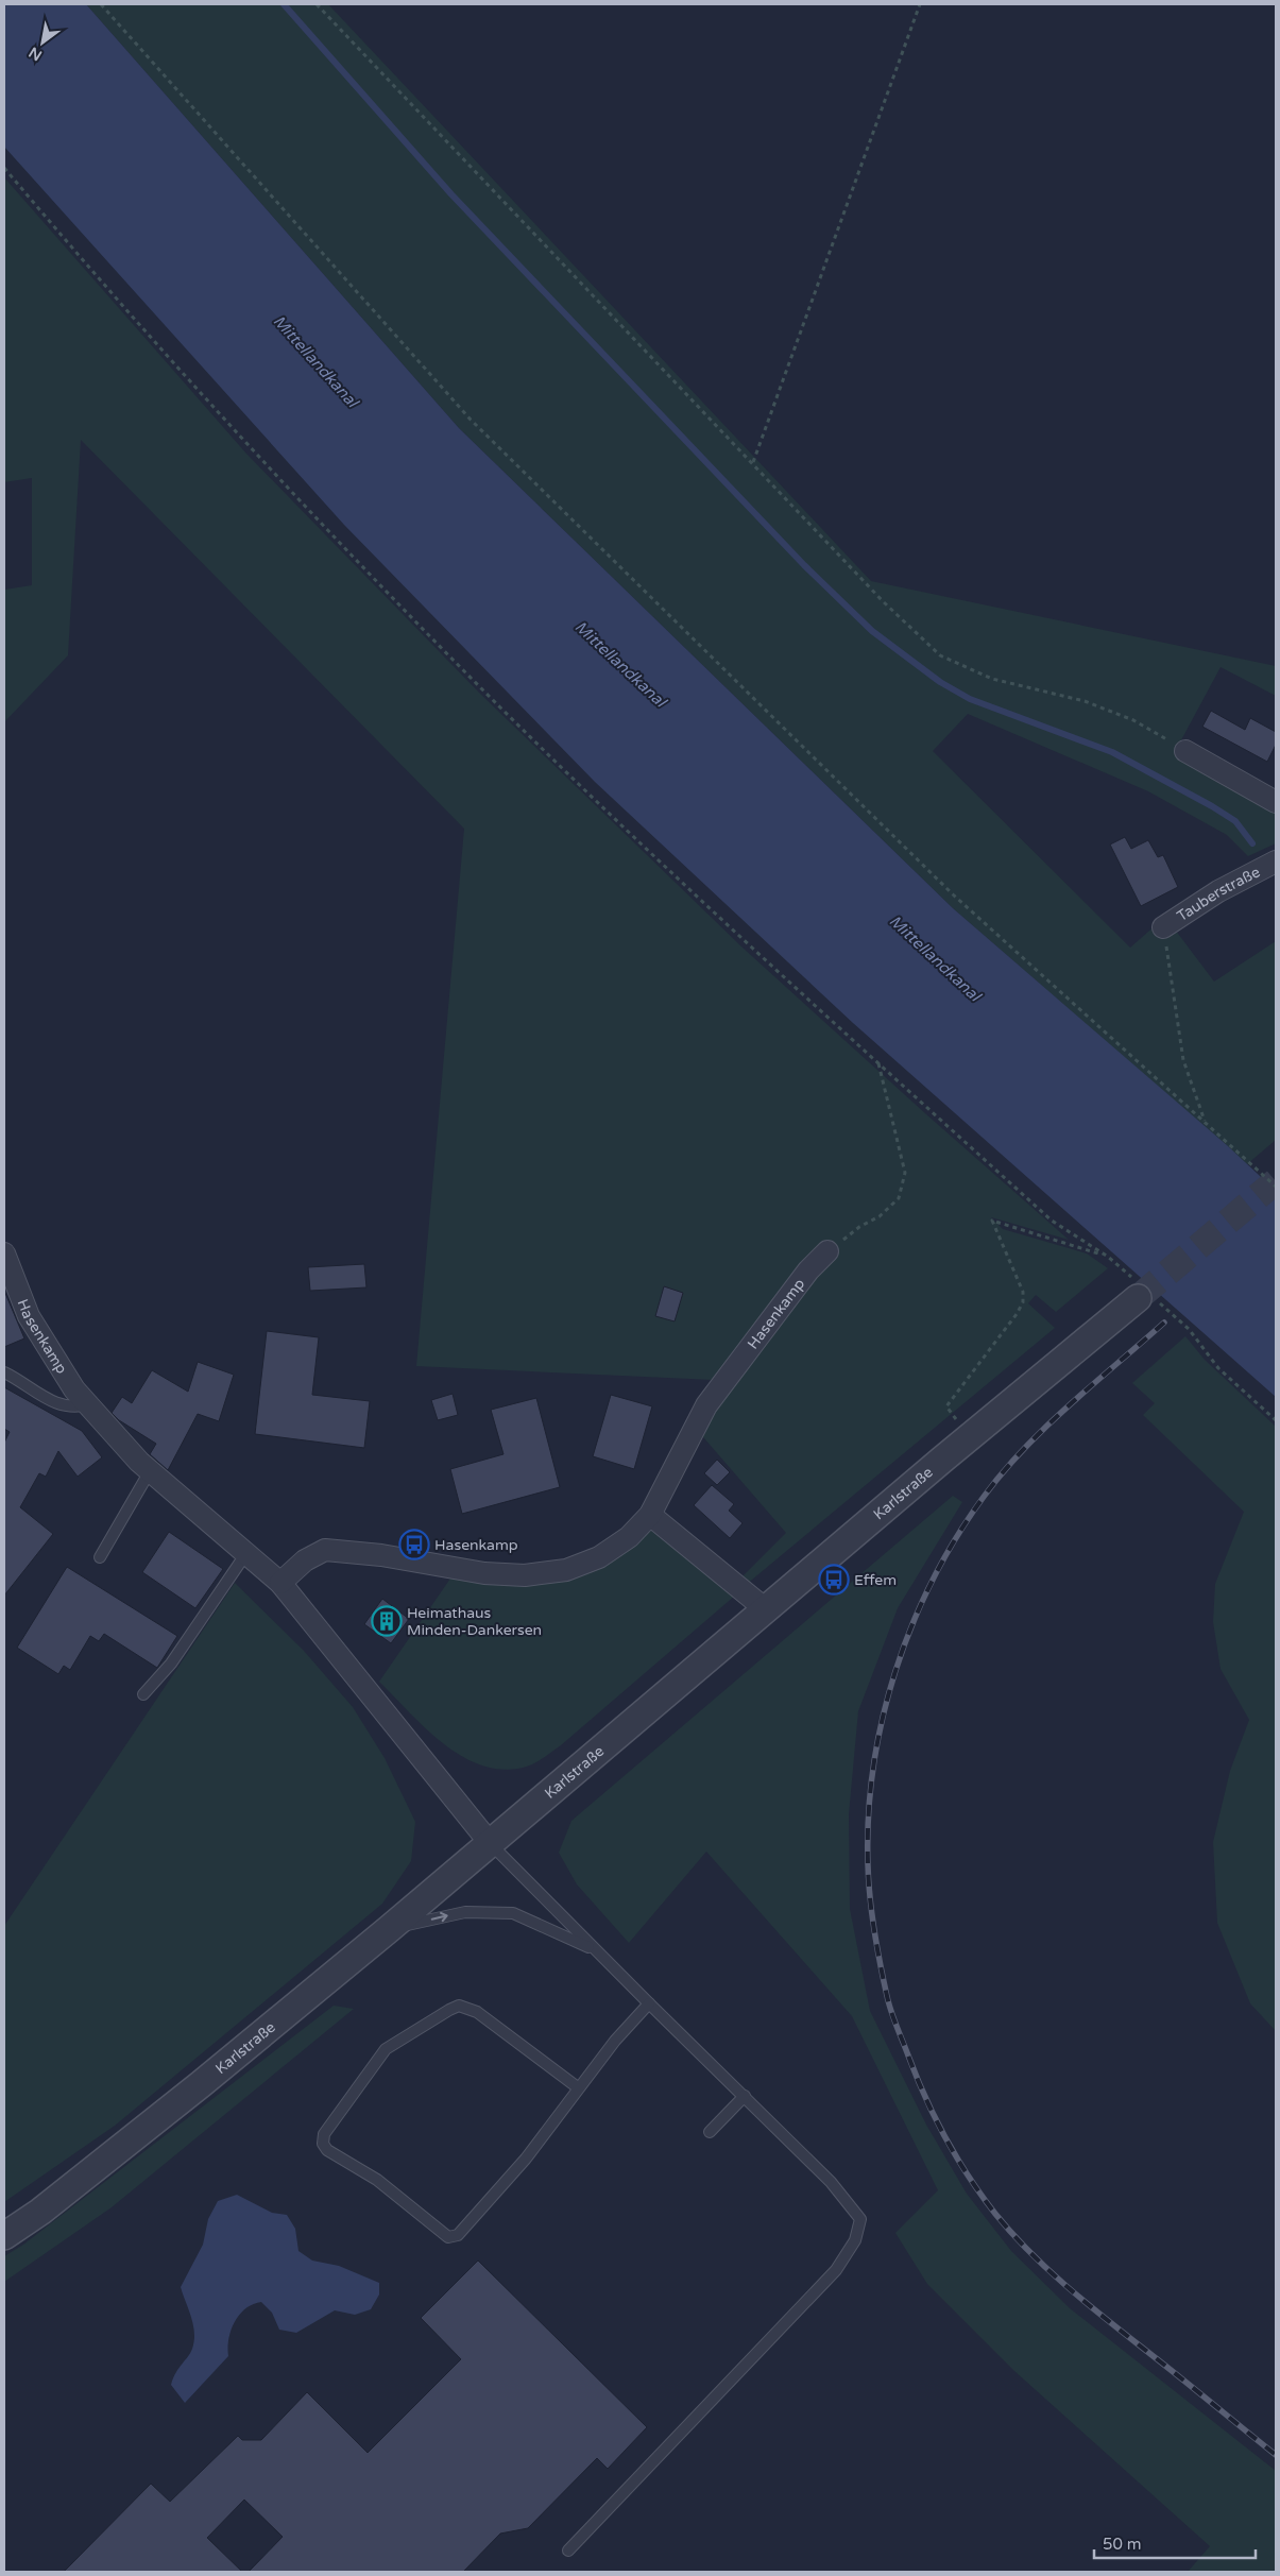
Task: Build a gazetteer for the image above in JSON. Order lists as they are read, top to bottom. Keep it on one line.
{"streets":{"street":["Tauberstraße","Hasenkamp","Karlstraße"]},"crossings":[["Hasenkamp","Karlstraße"]],"water":["Mittellandkanal"],"places":{"bus stop":["Hasenkamp","Effem"],"building":["Heimathaus Minden-Dankersen"]},"scale_bar":"50 m","north":"bottom left"}
